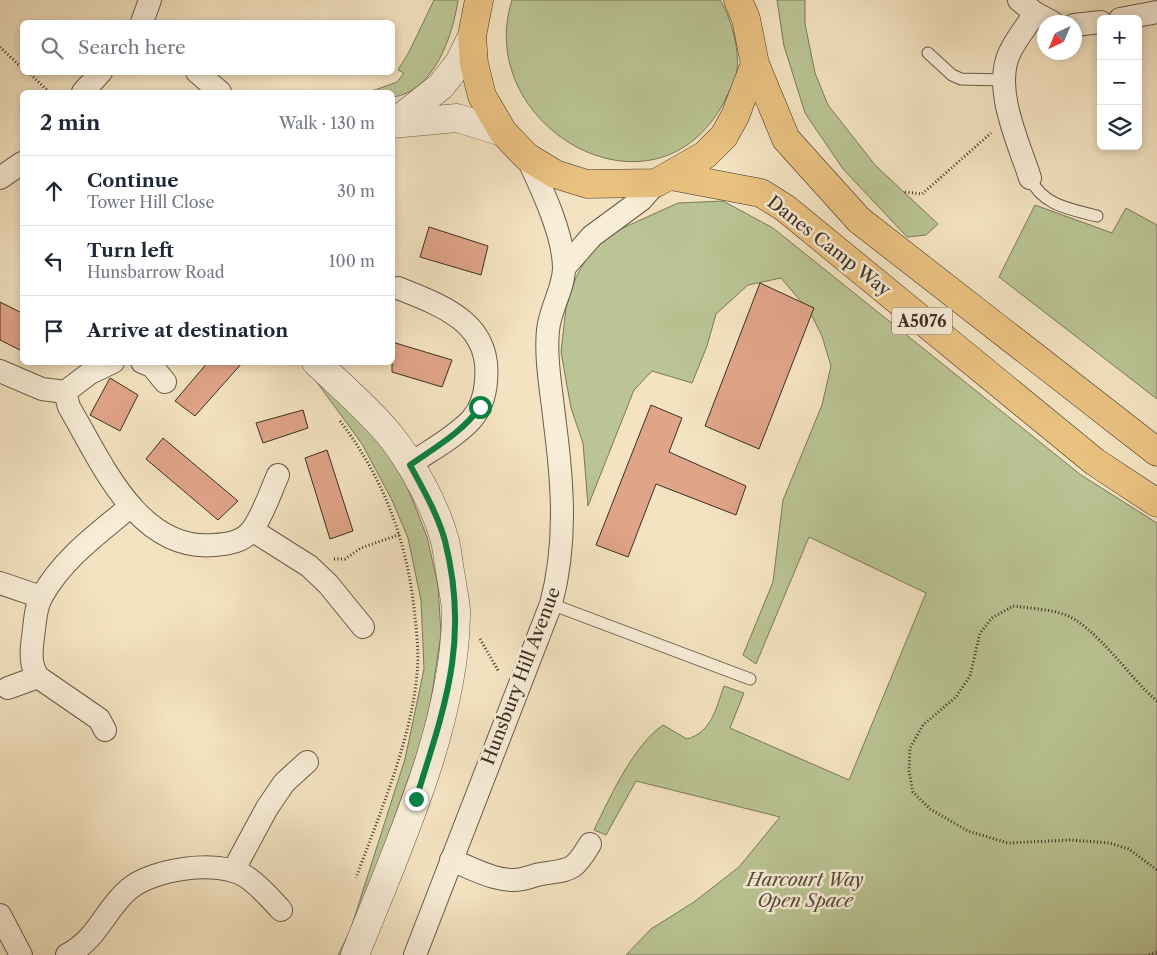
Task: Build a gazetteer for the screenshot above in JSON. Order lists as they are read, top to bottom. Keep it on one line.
{"streets":{"highway":["Danes Camp Way","A5076"],"street":["Hunsbury Hill Avenue"]},"crossings":[["Danes Camp Way","Hunsbury Hill Avenue"]],"parks":["Harcourt Way Open Space"],"north":"bottom left","page":{"map_buttons":["+","−"],"search":"Search here","heading":["2 min","Walk · 130 m"],"list":[["Continue","Tower Hill Close","30 m"],["Turn left","Hunsbarrow Road","100 m"],"Arrive at destination"]}}
